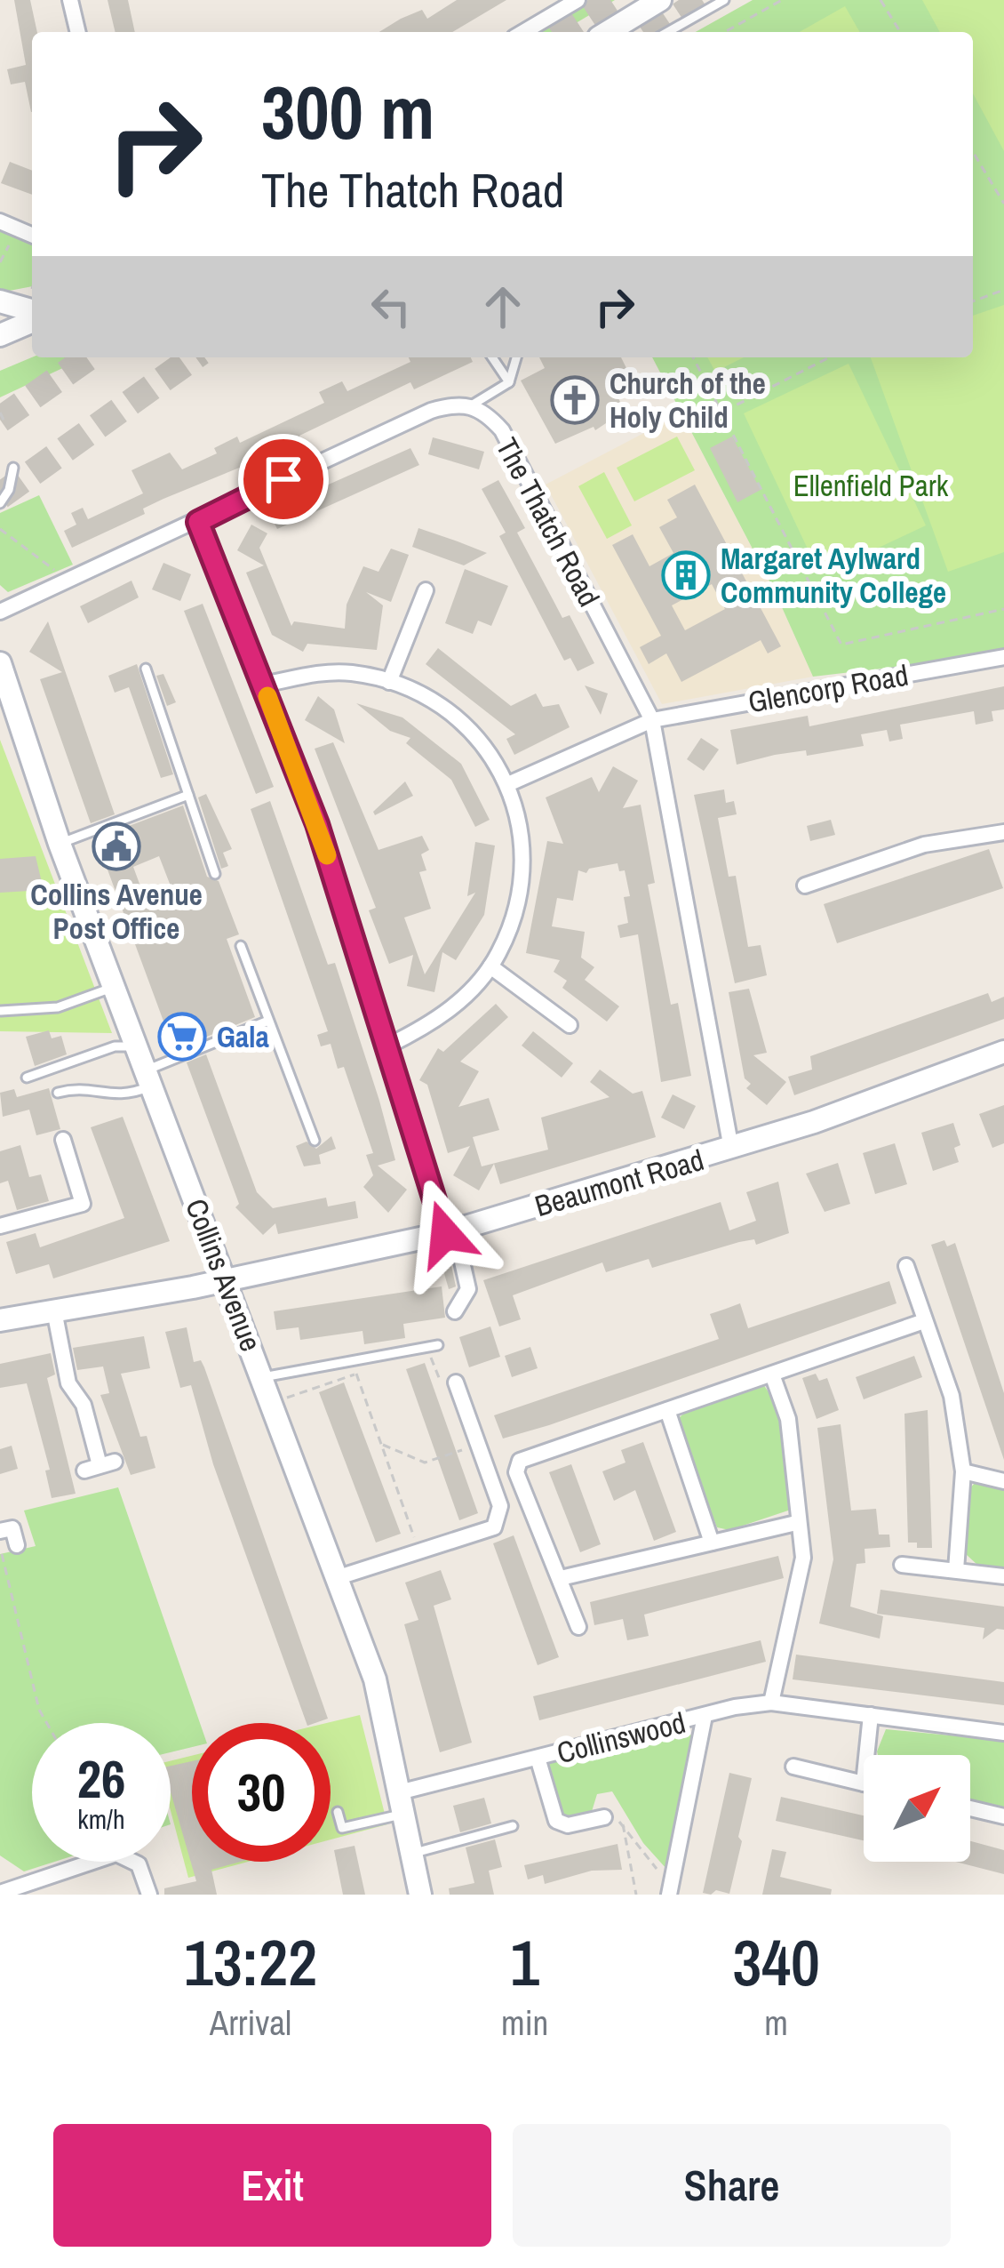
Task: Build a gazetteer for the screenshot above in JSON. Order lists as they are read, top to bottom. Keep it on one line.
{"streets":{"main road":["Beaumont Road","Collins Avenue"],"street":["The Thatch Road","Glencorp Road","Collinswood"]},"crossings":[["The Thatch Road","Glencorp Road"],["The Thatch Road","Beaumont Road"],["Beaumont Road","Collins Avenue"],["Collins Avenue","Collinswood"]],"parks":["Ellenfield Park"],"places":{"church":["Church of the Holy Child"],"building":["Margaret Aylward Community College"],"public building":["Collins Avenue Post Office"],"supermarket":["Gala"]},"north":"top right","page":{"turn":["300 m","The Thatch Road"],"speed":"26 km/h","limit":"30","eta":["13:22","Arrival","1","min","340","m"],"buttons":["Exit","Share"]}}
